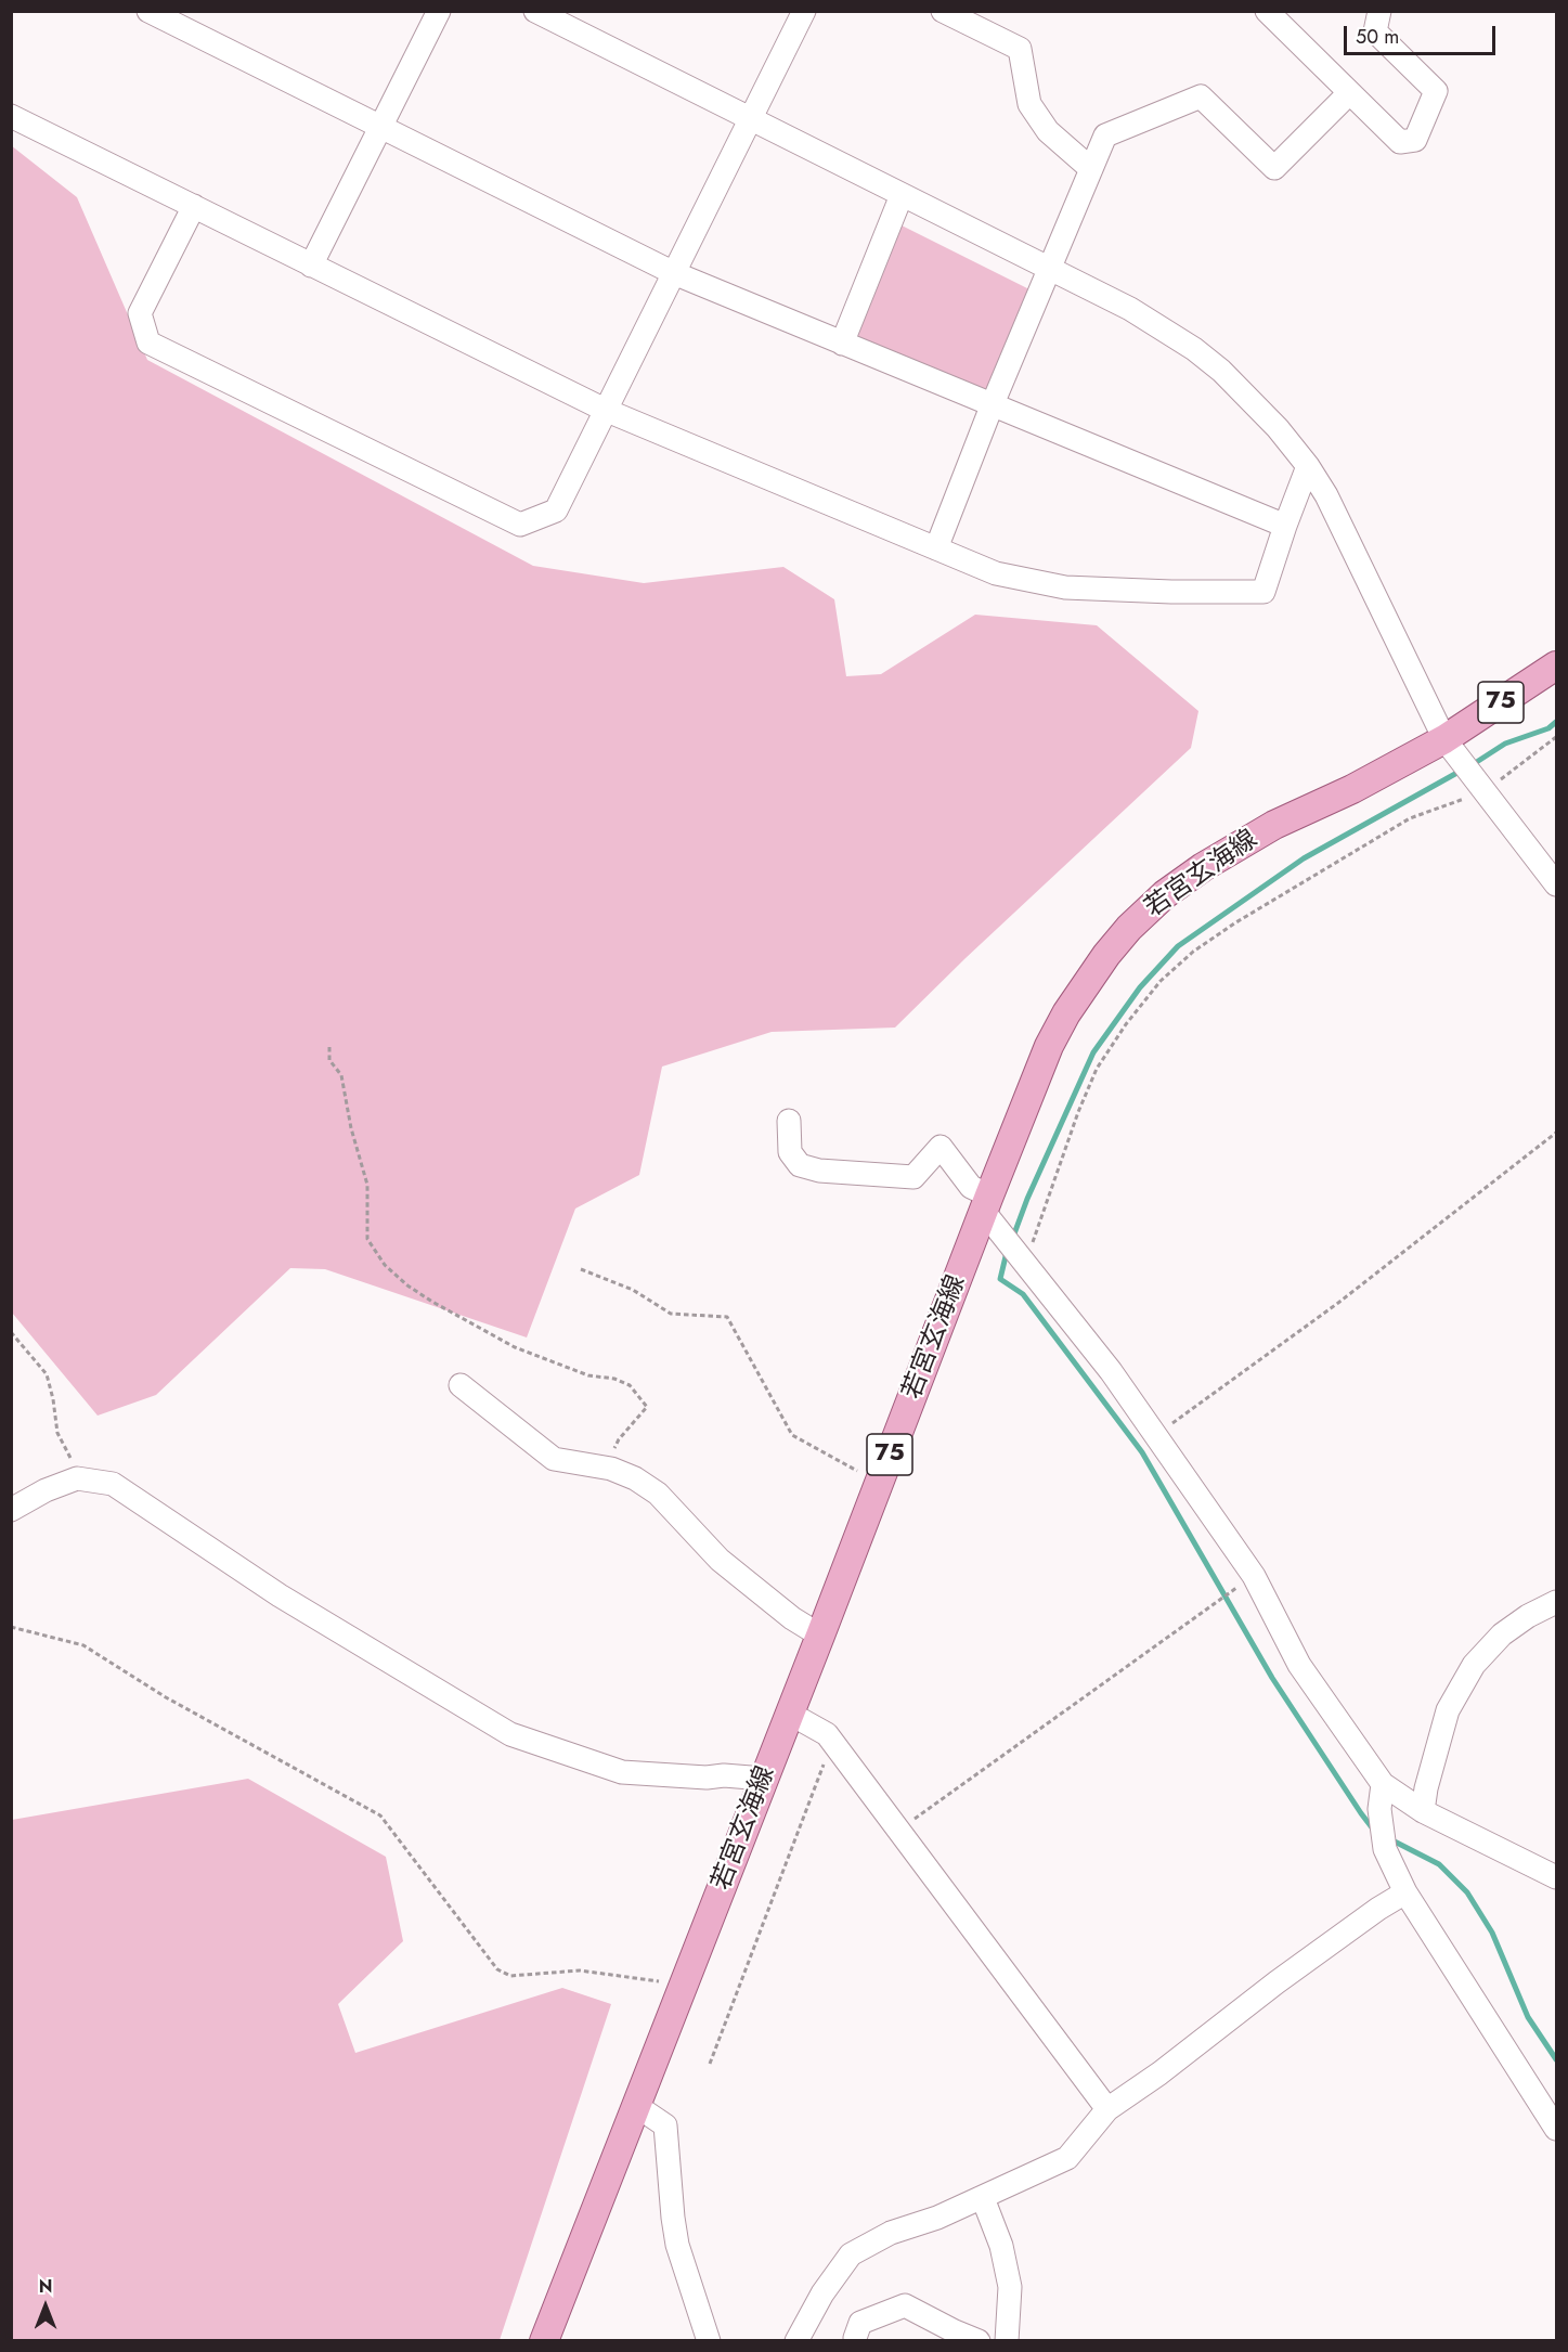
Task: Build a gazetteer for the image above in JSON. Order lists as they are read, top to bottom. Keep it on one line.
{"streets":{"main road":["75","若宮玄海線"]},"scale_bar":"50 m","north":"top"}
